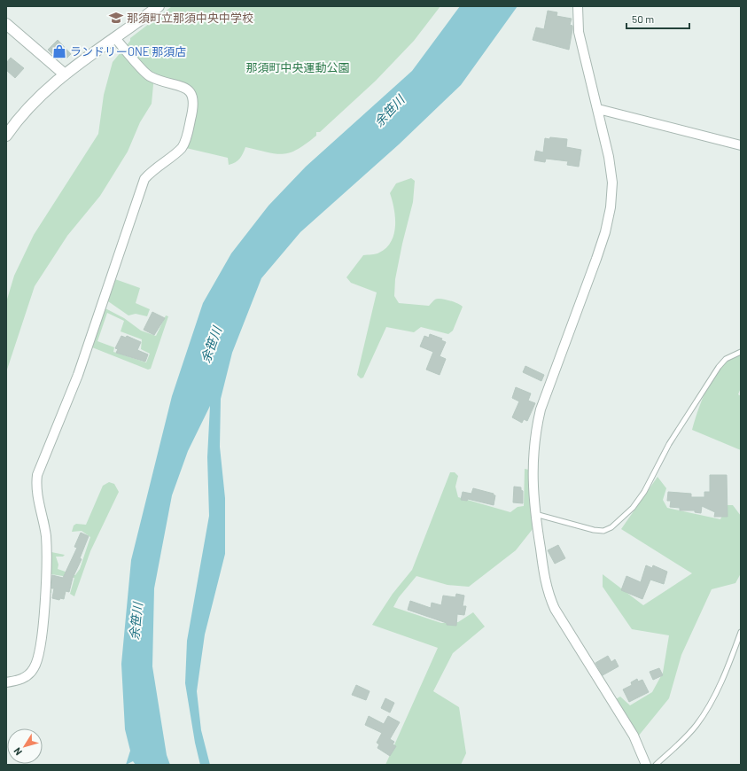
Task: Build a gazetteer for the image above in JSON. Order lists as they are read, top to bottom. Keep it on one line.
{"water":["余笹川"],"parks":["那須町中央運動公園"],"places":{"school or university":["那須町立那須中央中学校"],"shop":["ランドリーONE 那須店"]},"scale_bar":"50 m","north":"bottom left"}
